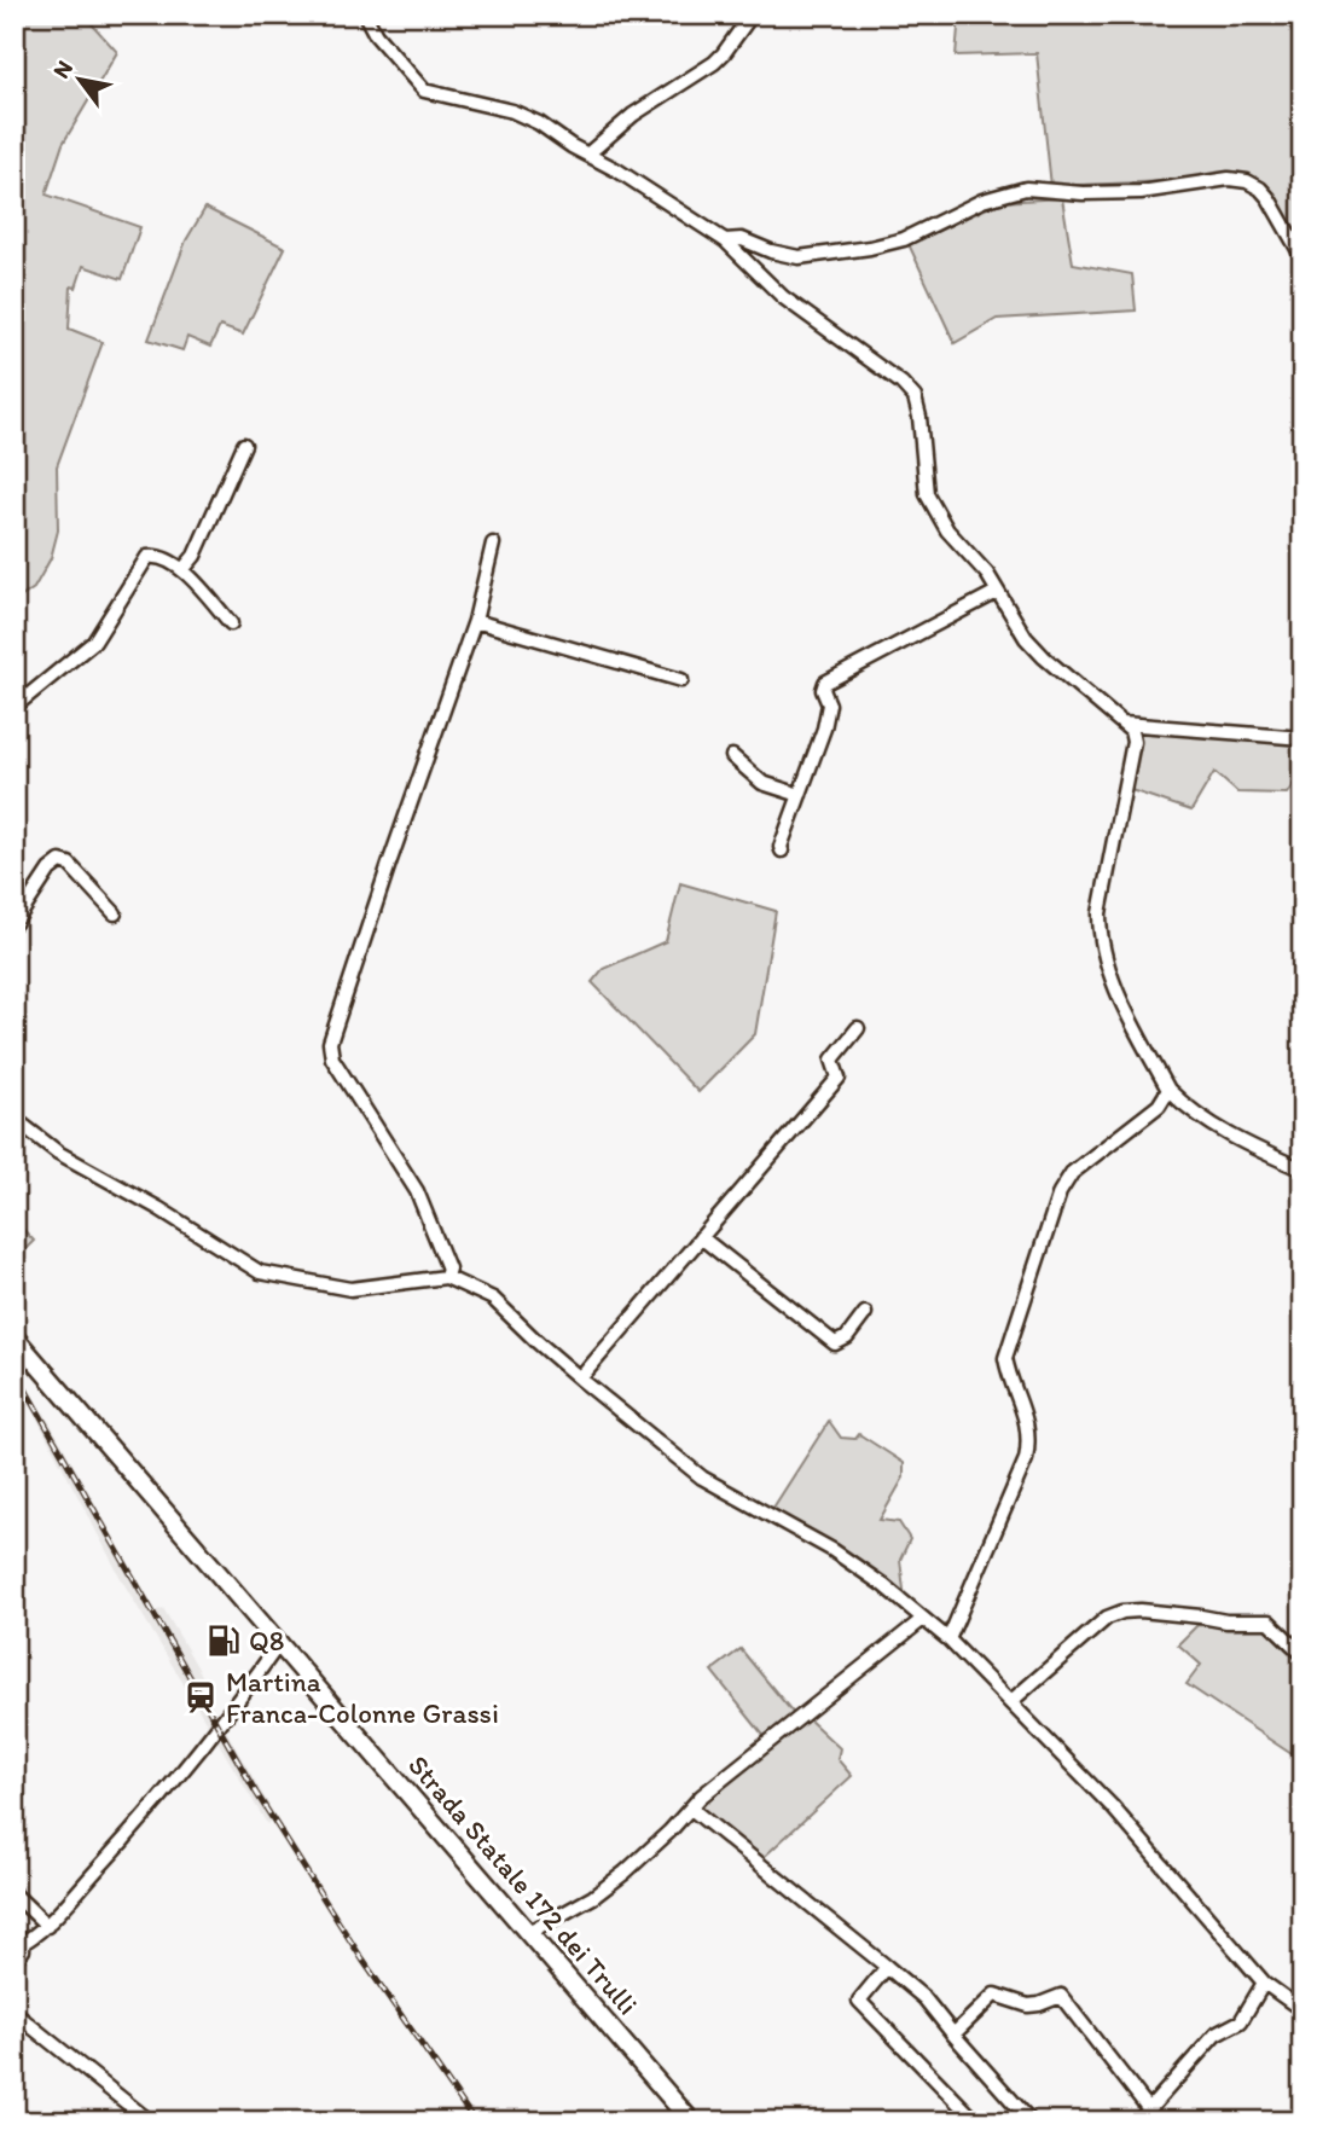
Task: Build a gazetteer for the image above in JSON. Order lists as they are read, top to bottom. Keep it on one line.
{"streets":{"main road":["Strada Statale 172 dei Trulli"]},"places":{"fuel station":["Q8"],"station":["Martina Franca-Colonne Grassi"]},"north":"top left"}
